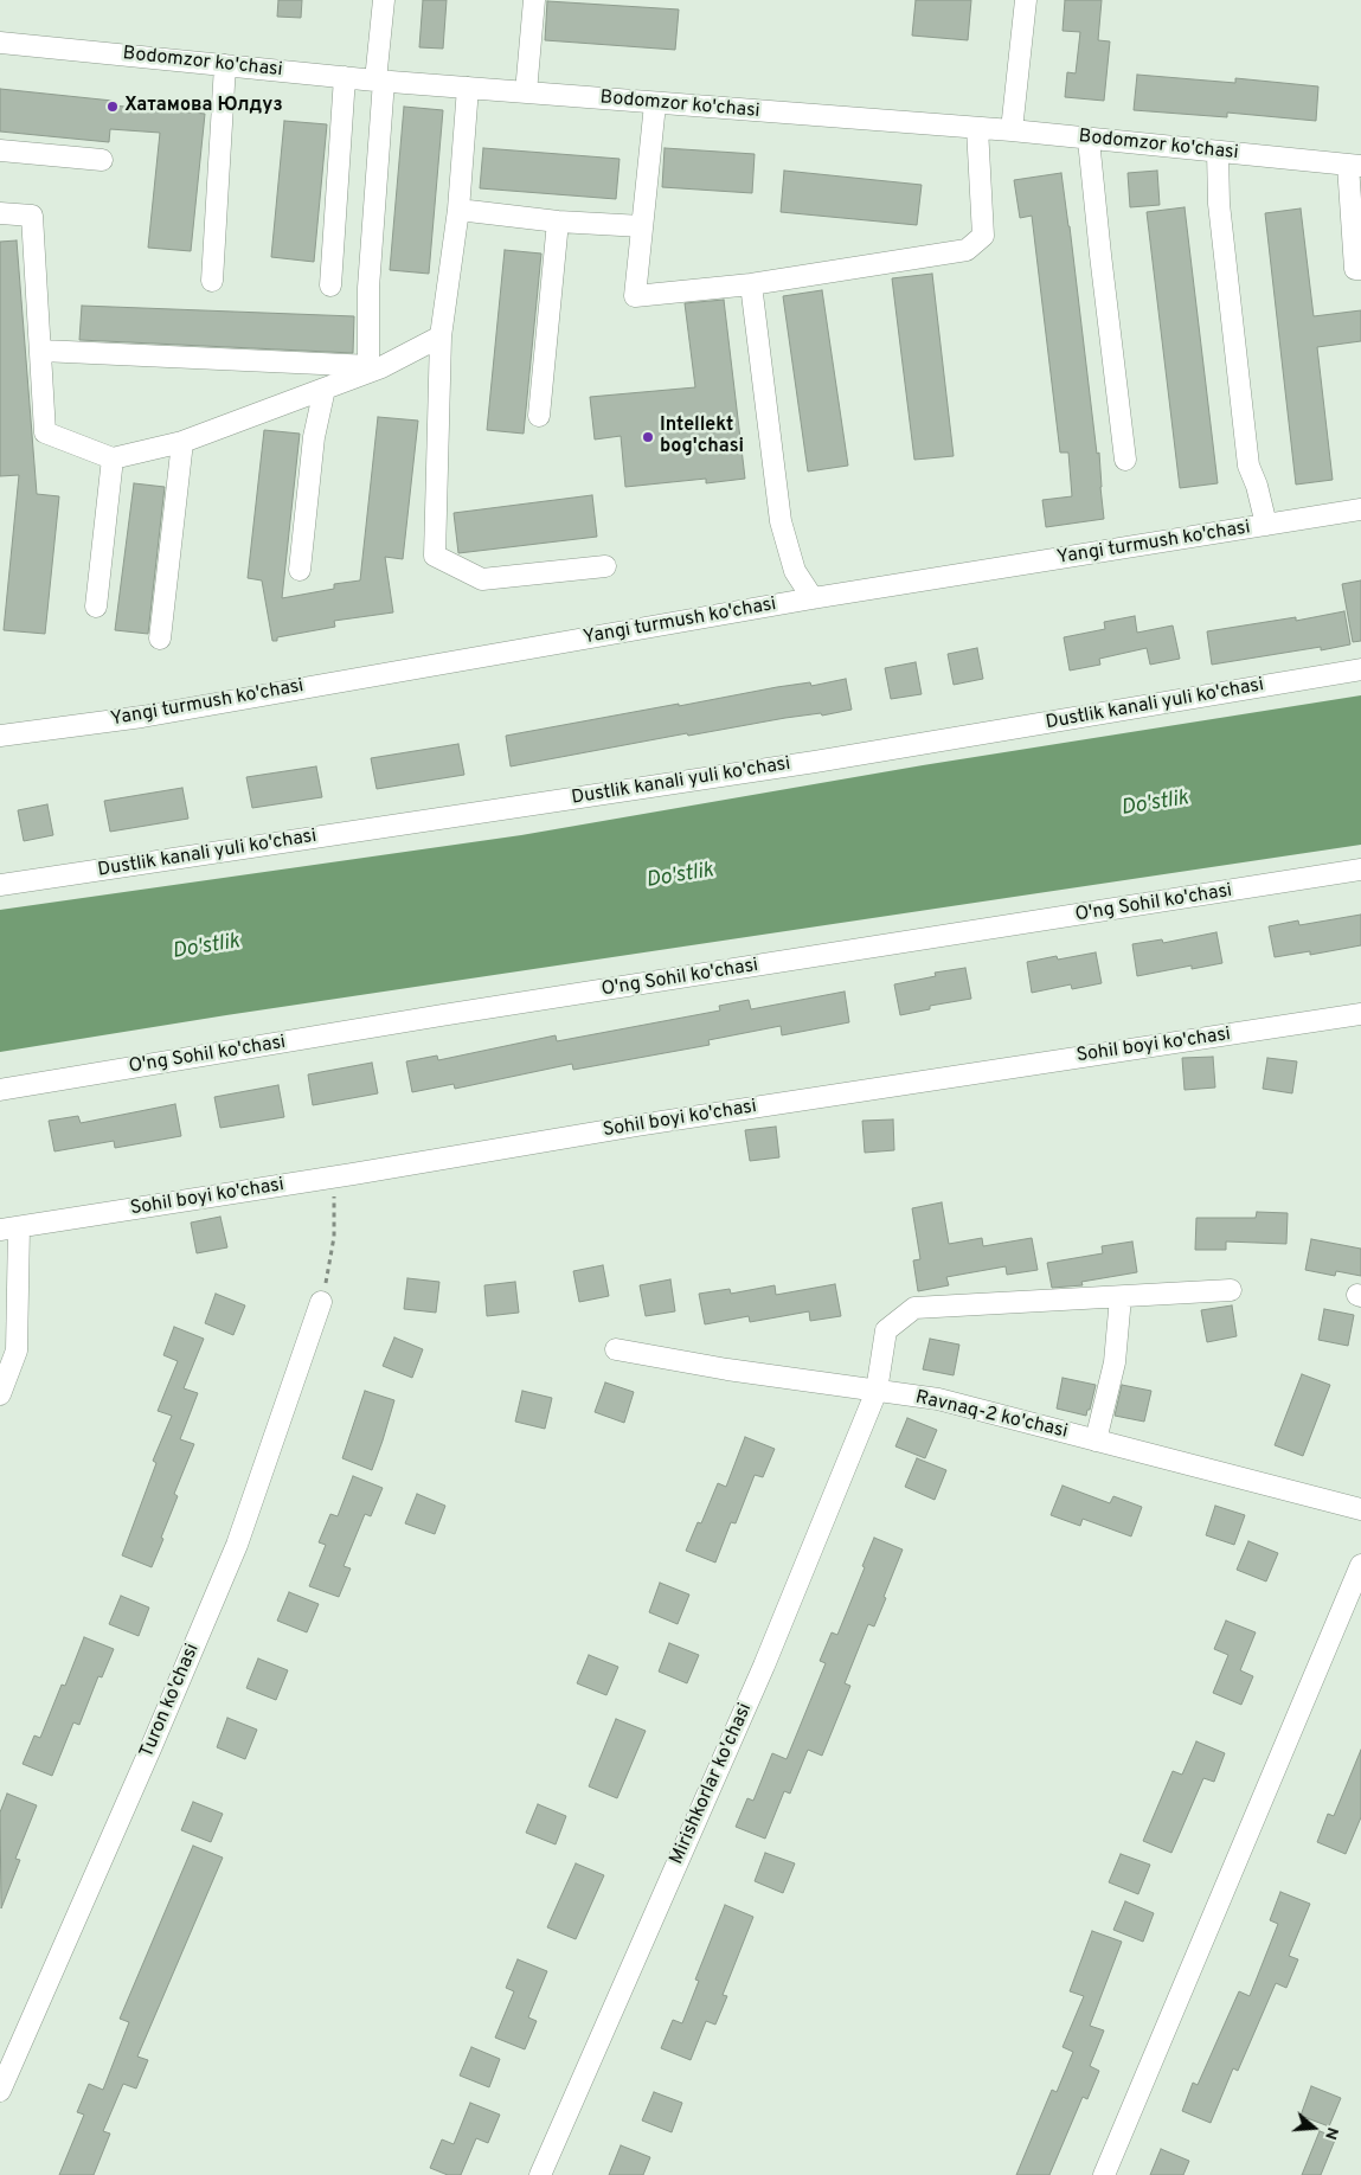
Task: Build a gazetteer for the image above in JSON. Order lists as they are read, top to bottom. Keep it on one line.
{"streets":{"street":["Bodomzor ko'chasi","Yangi turmush ko'chasi","Dustlik kanali yuli ko'chasi","O'ng Sohil ko'chasi","Sohil boyi ko'chasi","Ravnaq-2 ko'chasi","Turon ko'chasi","Mirishkorlar ko'chasi"]},"crossings":[["Ravnaq-2 ko'chasi","Mirishkorlar ko'chasi"]],"water":["Do'stlik"],"places":["Хатамова Юлдуз","Intellekt bog'chasi"],"north":"right"}
